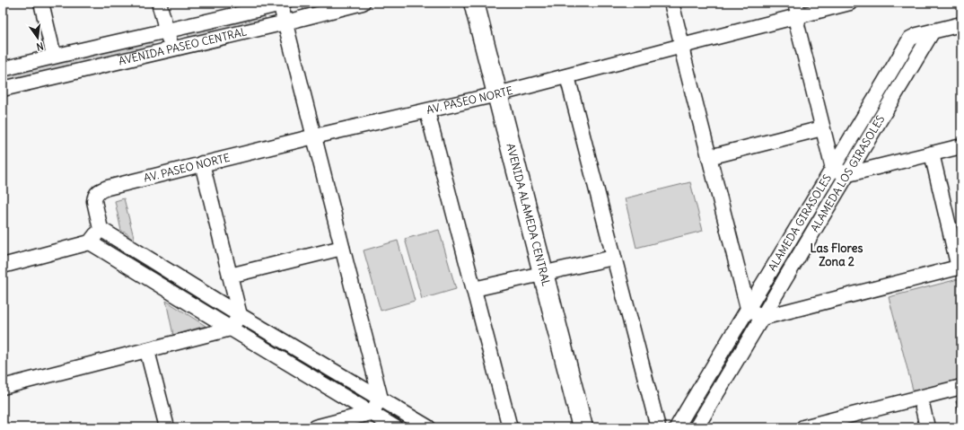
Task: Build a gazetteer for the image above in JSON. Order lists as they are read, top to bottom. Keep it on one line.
{"streets":{"street":["AVENIDA PASEO CENTRAL","AV. PASEO NORTE","ALAMEDA LOS GIRASOLES","AVENIDA ALAMEDA CENTRAL","ALAMEDA GIRASOLES"]},"crossings":[["AV. PASEO NORTE","AVENIDA ALAMEDA CENTRAL"],["ALAMEDA LOS GIRASOLES","ALAMEDA GIRASOLES"]],"districts":["Las Flores Zona 2"],"north":"bottom"}
